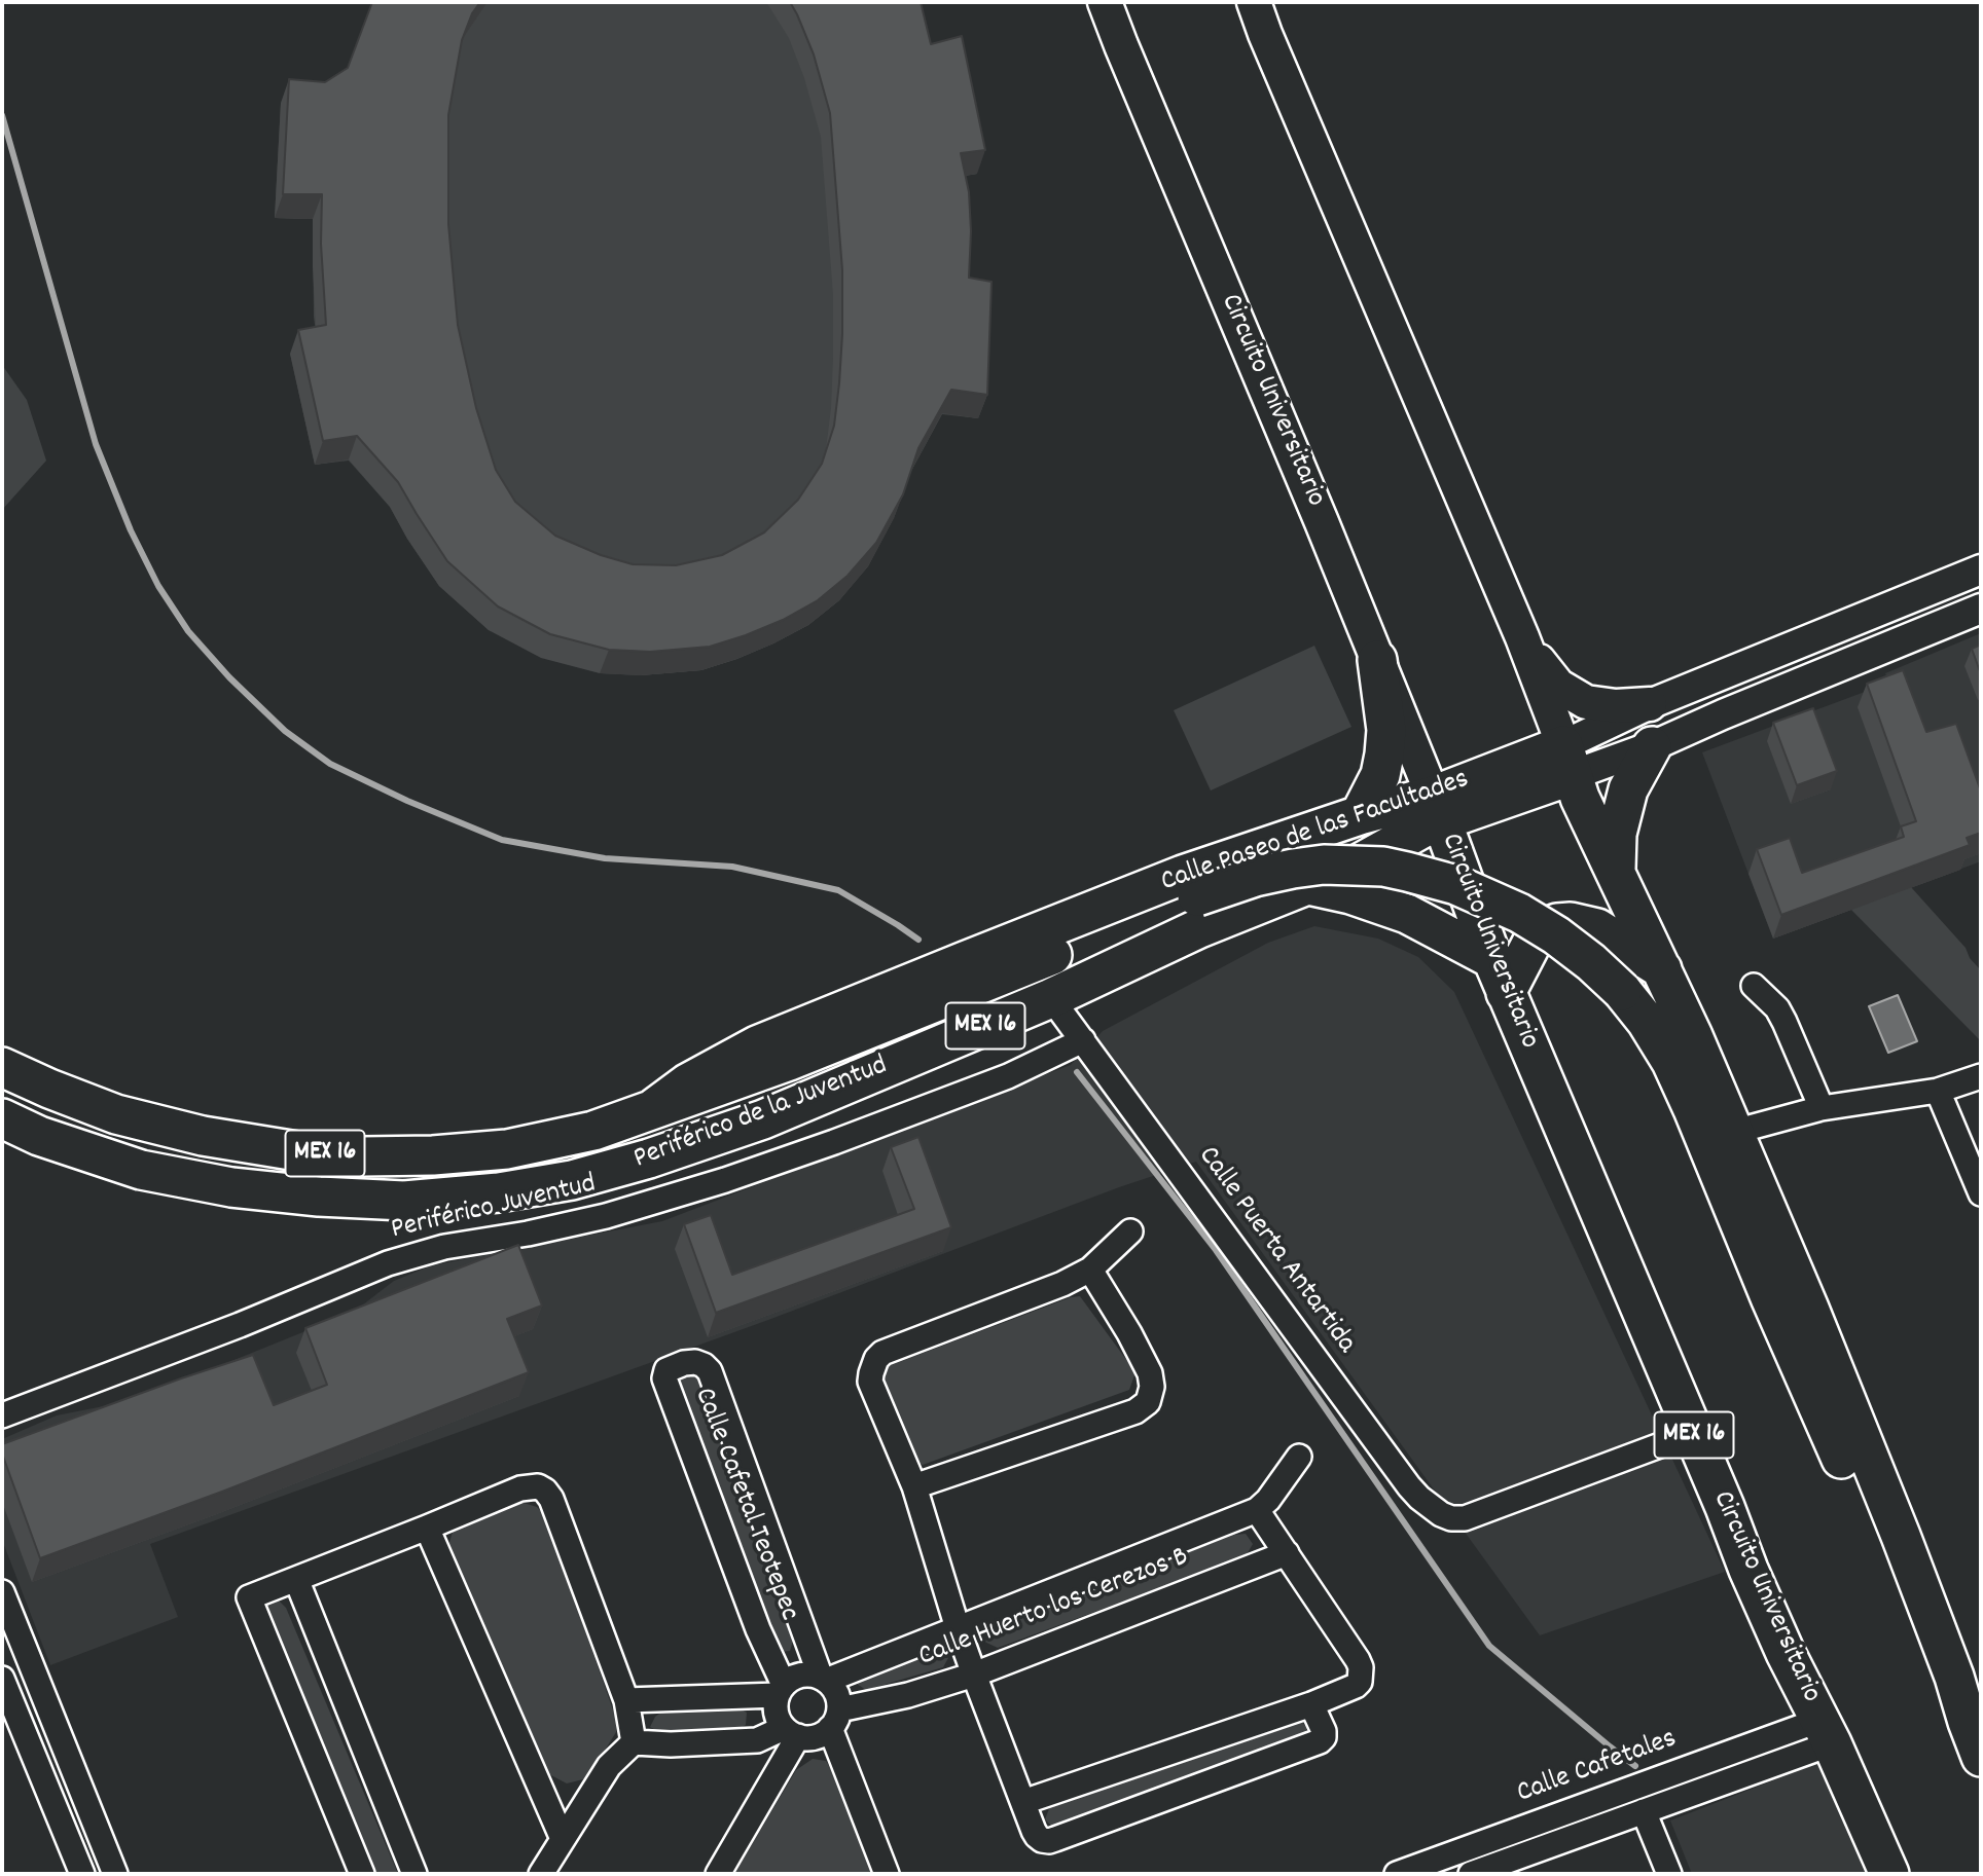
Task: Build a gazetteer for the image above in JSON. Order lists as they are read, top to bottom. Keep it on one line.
{"streets":{"highway":["Circuito Universitario","Calle Paseo de las Facultades","MEX 16","Periférico de la Juventud"],"street":["Periférico Juventud","Calle Puerta Antartida","Calle Cafetal Teotepec","Calle Huerto los Cerezos B","Calle Cafetales"]},"crossings":[["Circuito Universitario","Calle Paseo de las Facultades"],["Circuito Universitario","Periférico de la Juventud"],["Circuito Universitario","Calle Puerta Antartida"],["Circuito Universitario","Calle Cafetales"],["Calle Paseo de las Facultades","Periférico de la Juventud"],["Periférico de la Juventud","Calle Puerta Antartida"],["Periférico Juventud","Calle Puerta Antartida"],["Calle Cafetal Teotepec","Calle Huerto los Cerezos B"]]}
